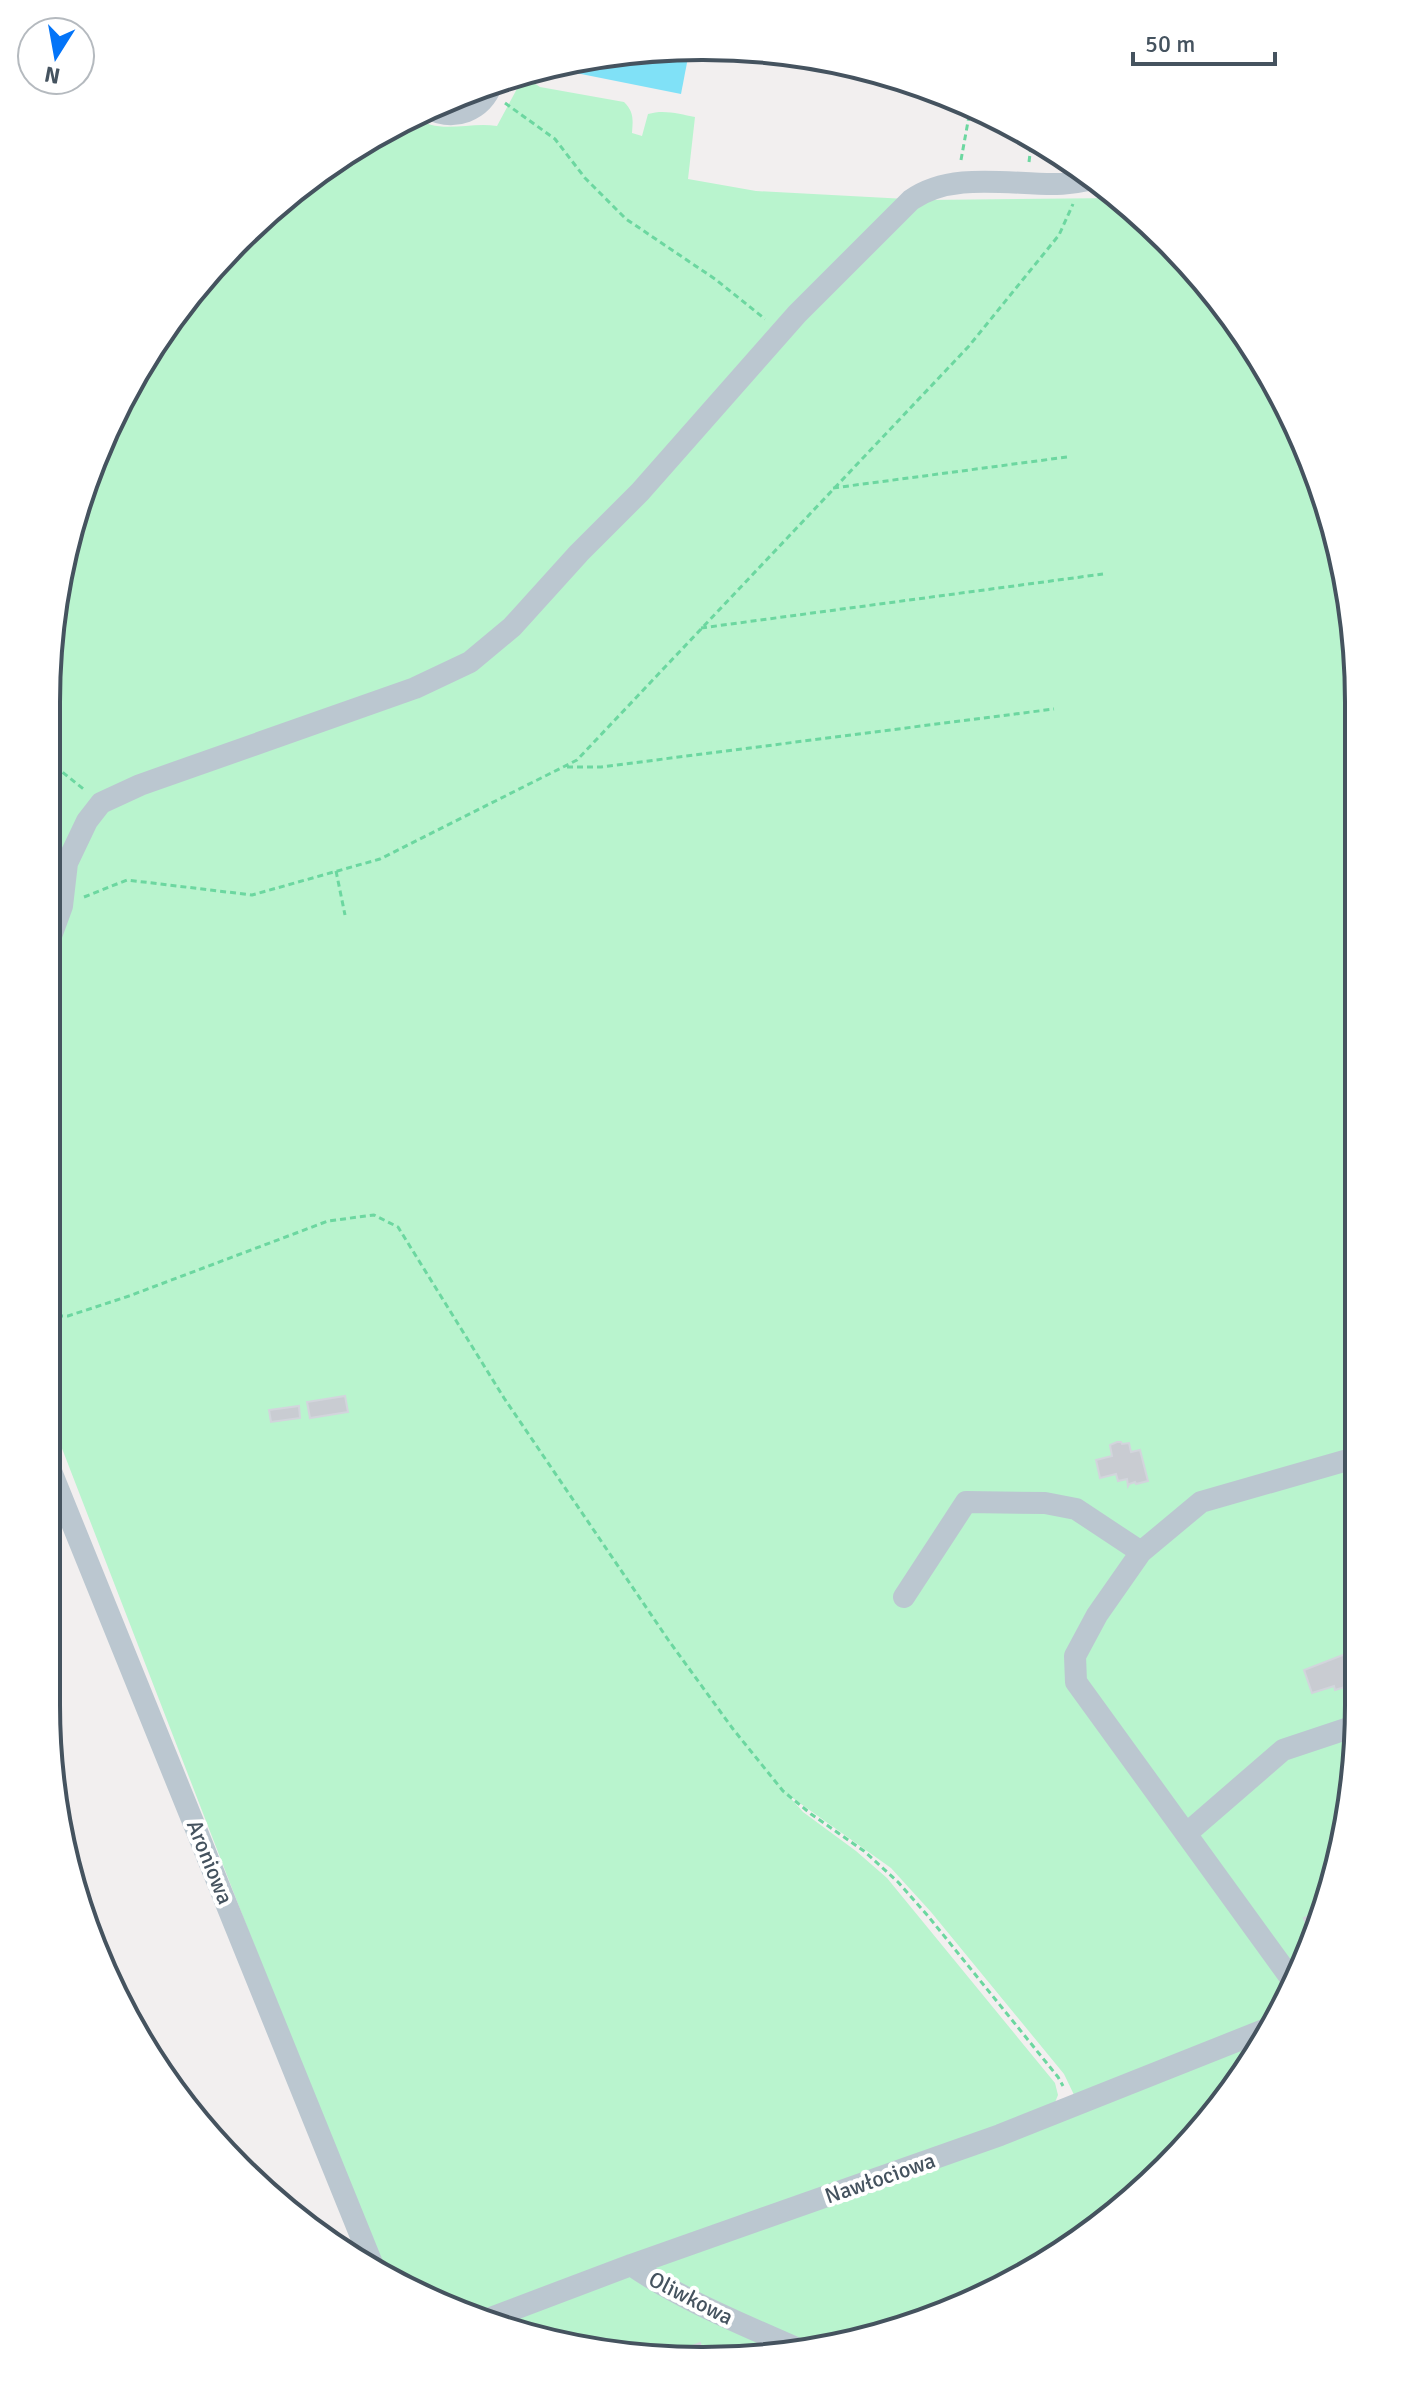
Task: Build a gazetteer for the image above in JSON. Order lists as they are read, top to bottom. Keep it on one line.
{"streets":{"street":["Aroniowa","Nawłociowa","Oliwkowa"]},"crossings":[["Nawłociowa","Oliwkowa"]],"scale_bar":"50 m","north":"bottom"}
